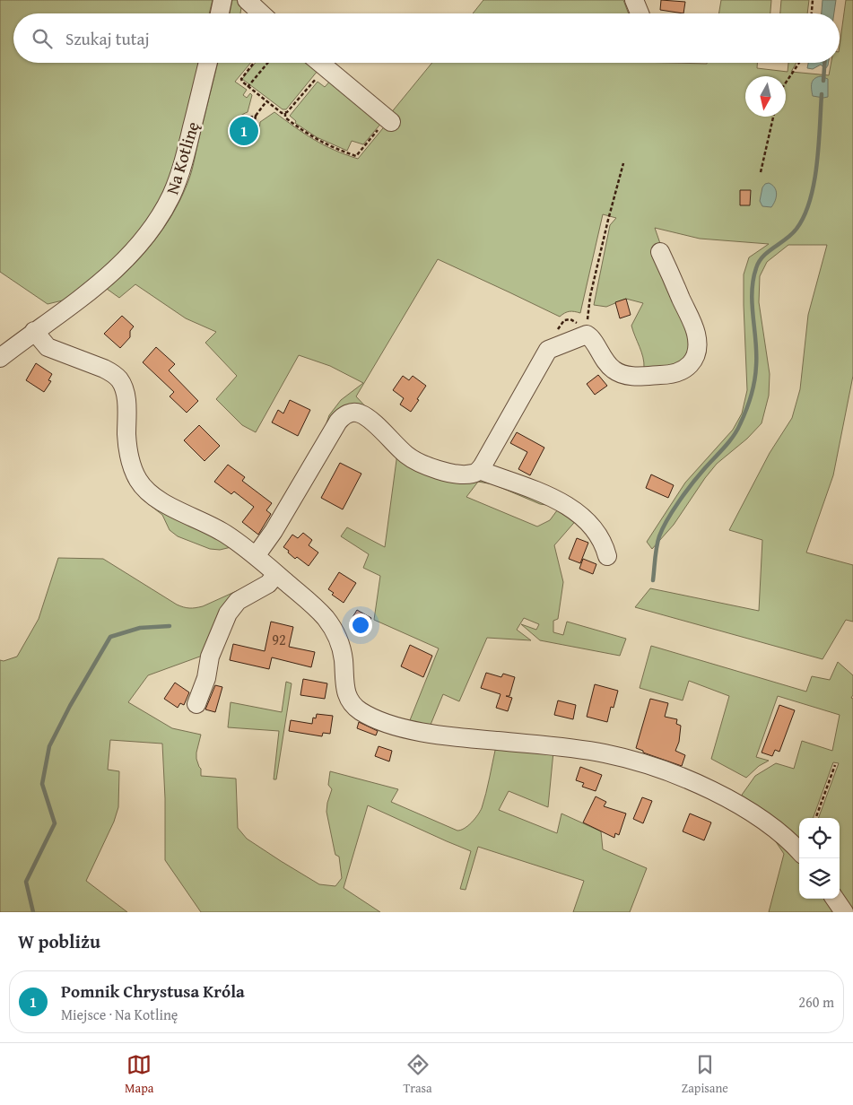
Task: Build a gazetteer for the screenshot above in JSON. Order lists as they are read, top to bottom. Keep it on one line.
{"streets":{"street":["Na Kotlinę"]},"house_numbers":["92"],"north":"bottom","page":{"search":"Szukaj tutaj","pins":"1","heading":"W pobliżu","list":[{"mark":"1","name":"Pomnik Chrystusa Króla","note":"Miejsce · Na Kotlinę","value":"260 m"}],"nav":["Mapa","Trasa","Zapisane"]}}
